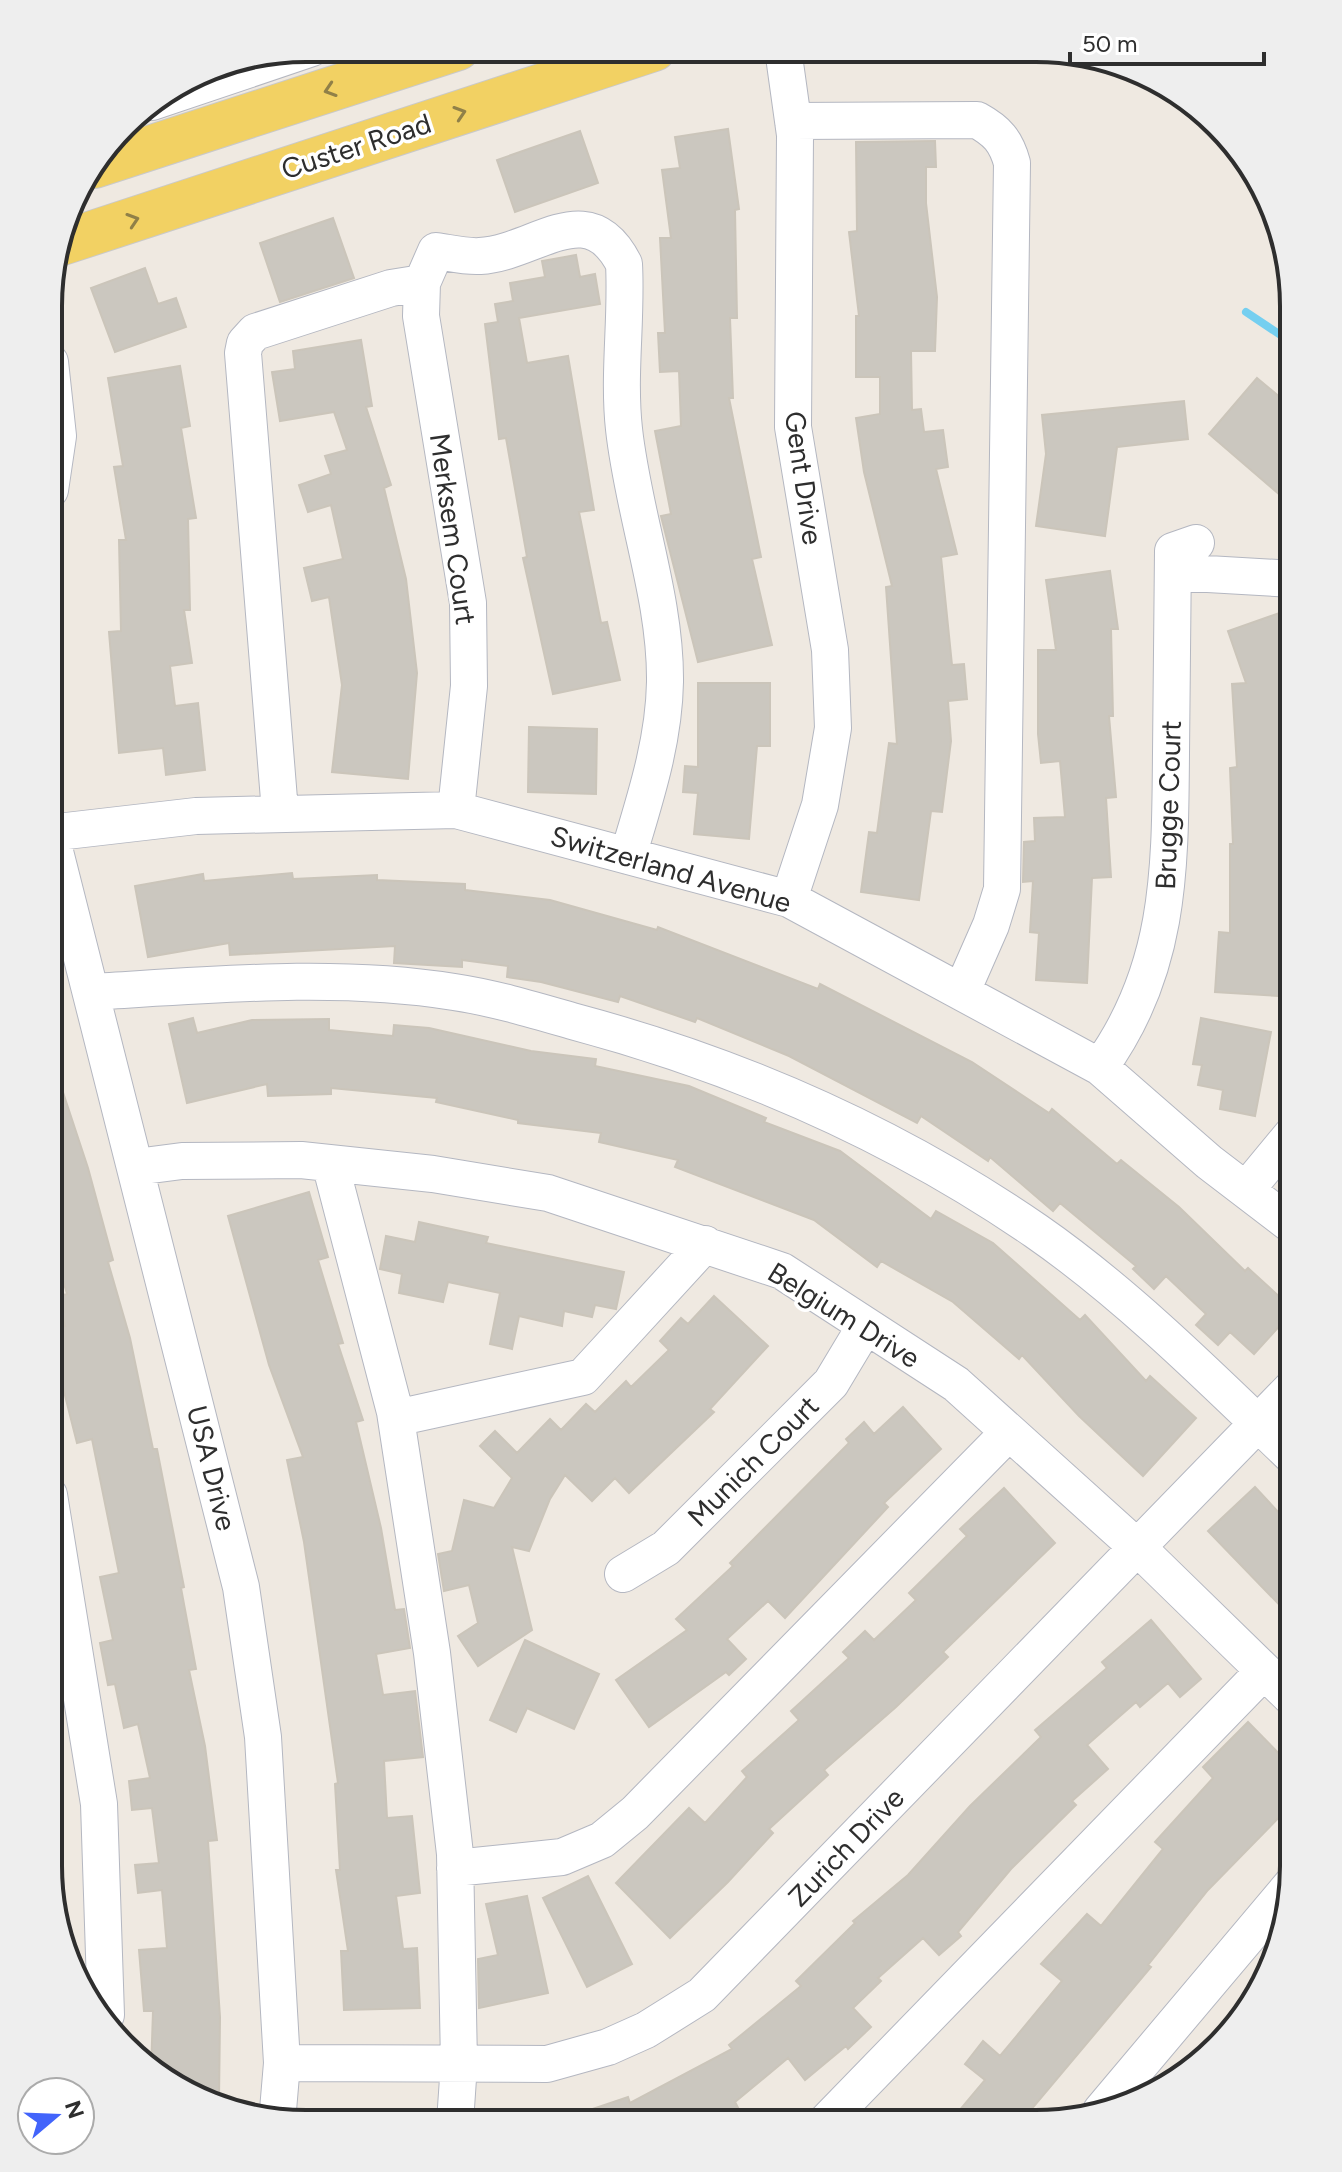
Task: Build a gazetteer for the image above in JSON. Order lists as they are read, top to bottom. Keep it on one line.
{"streets":{"main road":["Custer Road"],"street":["Gent Drive","Merksem Court","Brugge Court","Switzerland Avenue","Belgium Drive","Munich Court","USA Drive","Zurich Drive"]},"crossings":[["Gent Drive","Switzerland Avenue"],["Merksem Court","Switzerland Avenue"],["Brugge Court","Switzerland Avenue"],["Belgium Drive","Munich Court"],["Belgium Drive","USA Drive"],["Belgium Drive","Zurich Drive"],["USA Drive","Zurich Drive"]],"scale_bar":"50 m","north":"right"}
